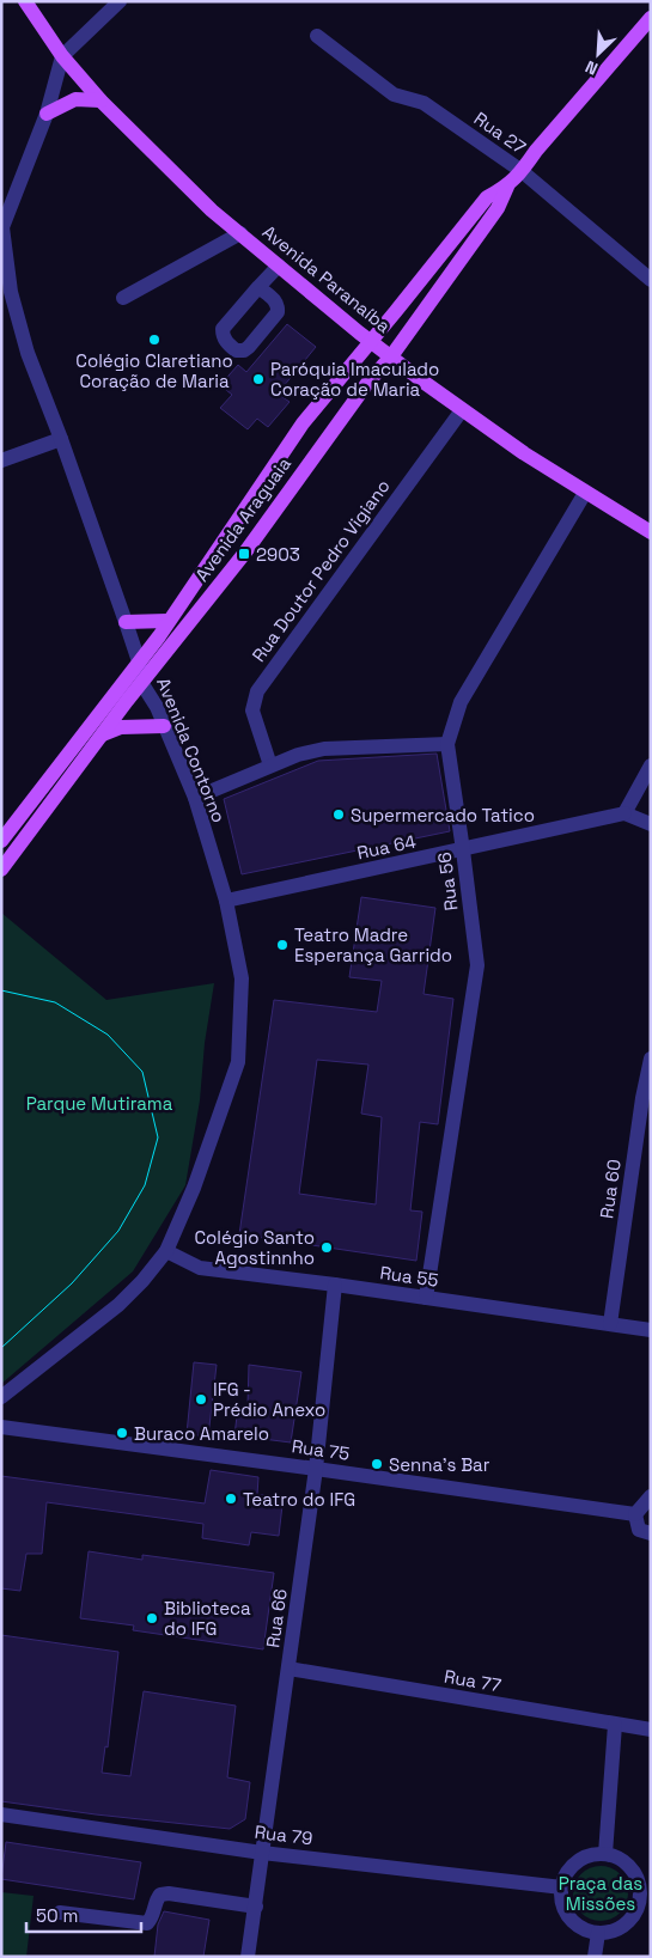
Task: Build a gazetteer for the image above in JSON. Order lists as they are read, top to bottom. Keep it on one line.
{"streets":{"main road":["Avenida Paranaíba","Avenida Araguaia"],"street":["Rua 27","Rua Doutor Pedro Vigiano","Avenida Contorno","Rua 64","Rua 56","Rua 60","Rua 55","Rua 75","Rua 66","Rua 77","Rua 79"]},"crossings":[["Rua 27","Avenida Araguaia"],["Avenida Paranaíba","Avenida Araguaia"],["Avenida Paranaíba","Rua Doutor Pedro Vigiano"],["Avenida Paranaíba","Avenida Contorno"],["Avenida Paranaíba","Rua 56"],["Avenida Araguaia","Avenida Contorno"],["Avenida Contorno","Rua 64"],["Avenida Contorno","Rua 55"],["Rua 64","Rua 56"],["Rua 56","Rua 55"],["Rua 60","Rua 55"],["Rua 55","Rua 66"],["Rua 75","Rua 66"],["Rua 66","Rua 77"],["Rua 66","Rua 79"]],"parks":["Parque Mutirama","Praça das Missões"],"places":{"other":["Colégio Claretiano Coração de Maria","Paróquia Imaculado Coração de Maria","Supermercado Tatico","Teatro Madre Esperança Garrido","Colégio Santo Agostinnho","IFG - Prédio Anexo","Buraco Amarelo","Senna's Bar","Teatro do IFG","Biblioteca do IFG"],"transit":["2903"]},"scale_bar":"50 m","north":"bottom left"}
